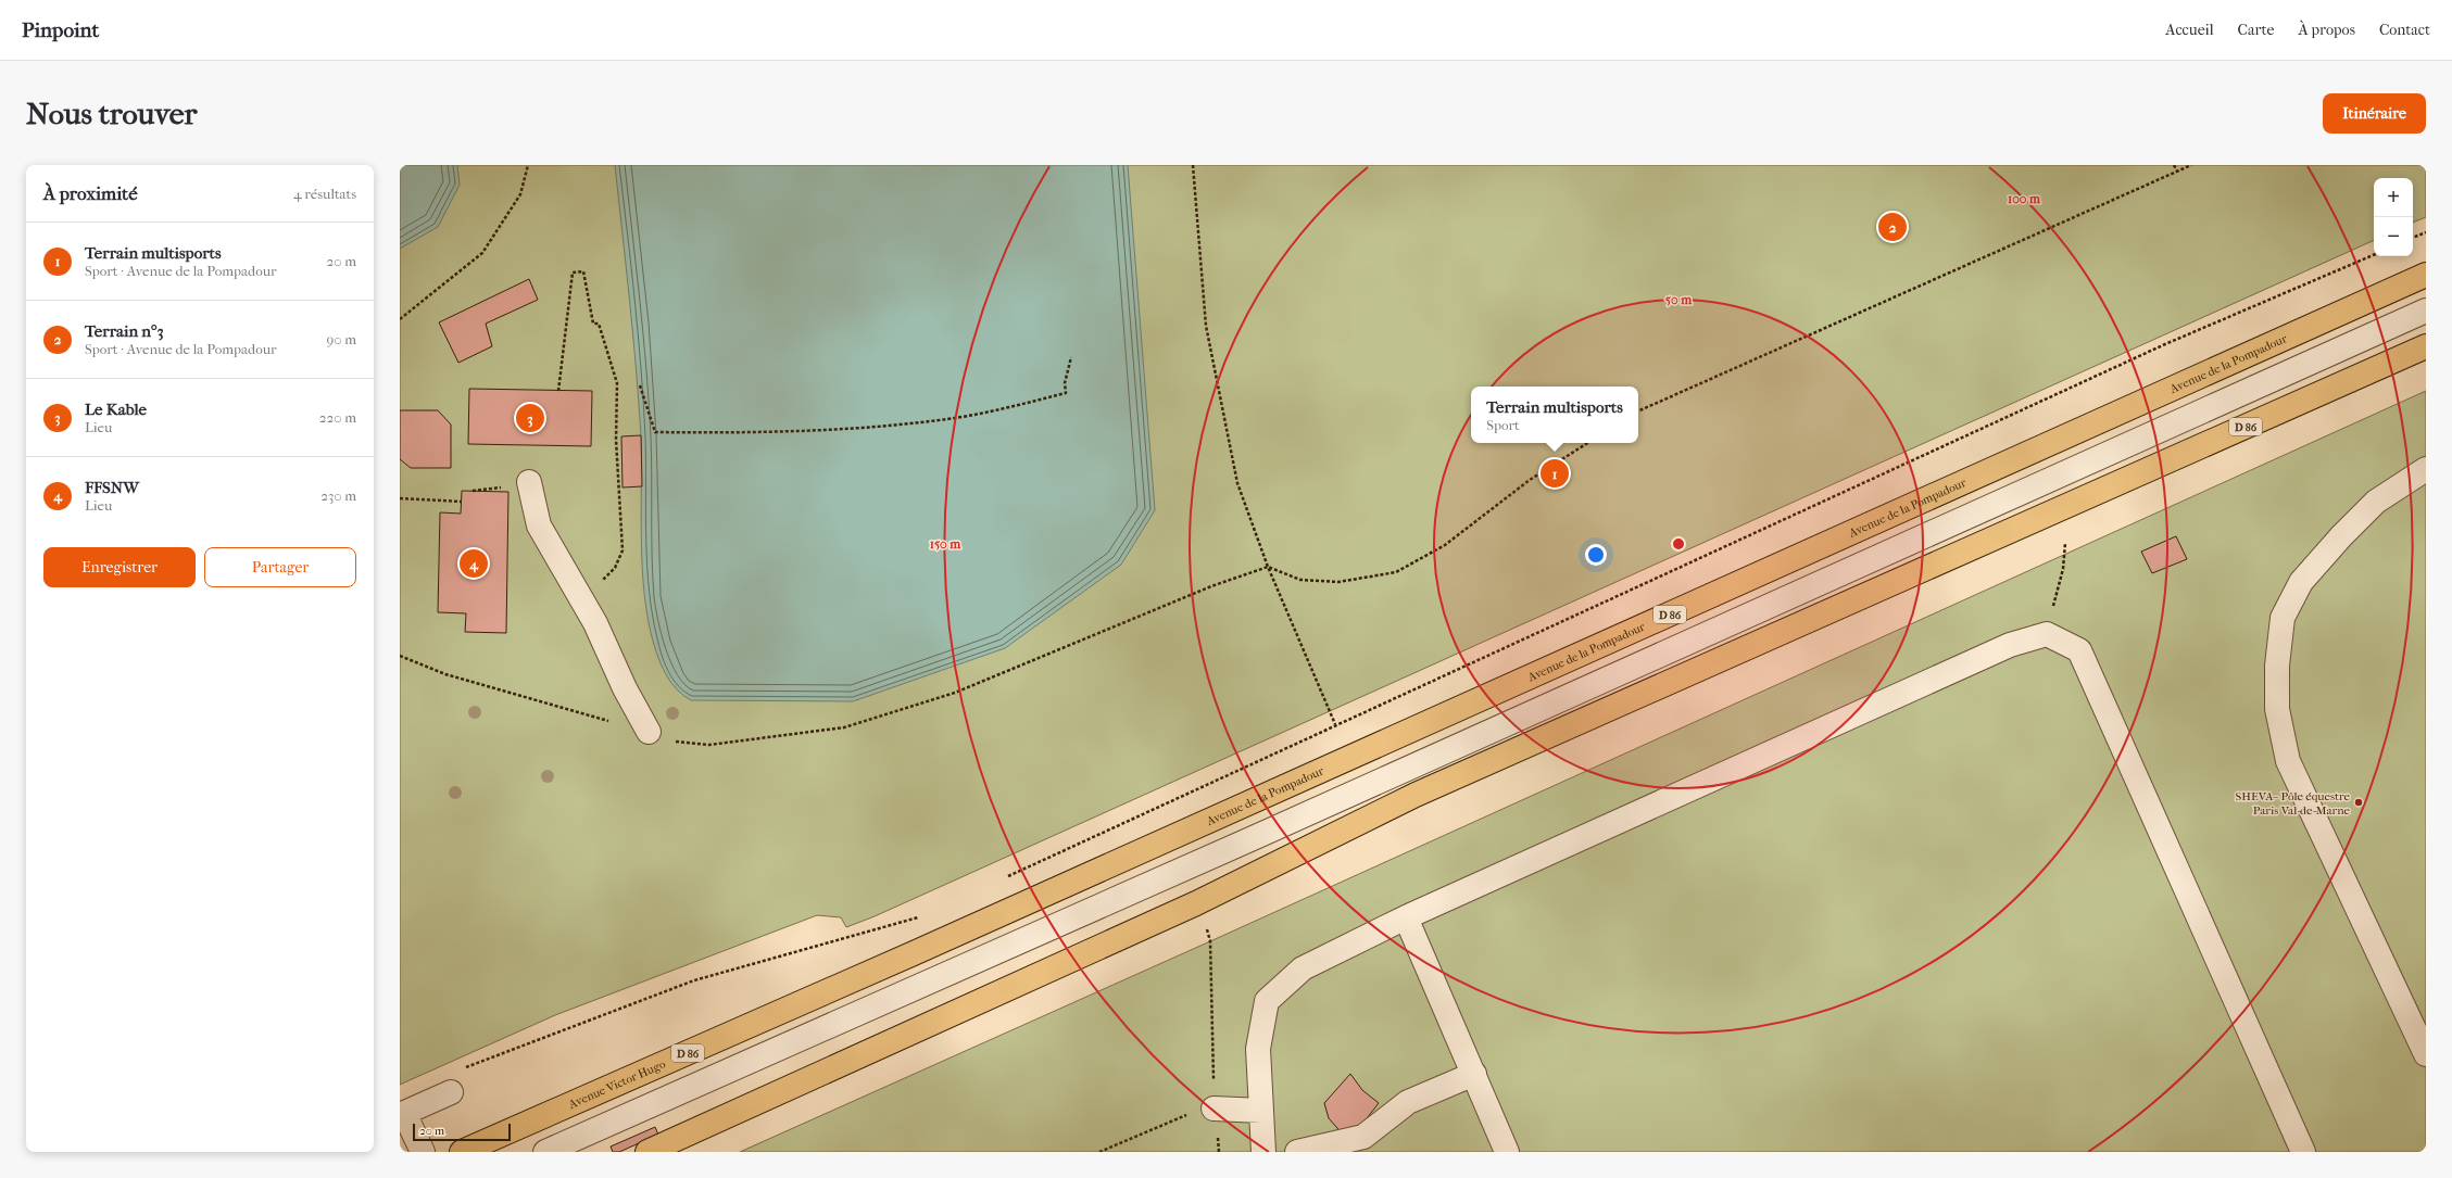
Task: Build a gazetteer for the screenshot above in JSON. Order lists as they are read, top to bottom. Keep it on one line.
{"streets":{"main road":["Avenue de la Pompadour","D 86","Avenue Victor Hugo"]},"crossings":[["Avenue de la Pompadour","Avenue Victor Hugo"]],"places":["SHEVA– Pôle équestre Paris Val-de-Marne"],"scale_bar":"20 m","page":{"header":"Pinpoint","nav":["Accueil","Carte","À propos","Contact"],"buttons":["Itinéraire",["Enregistrer","Partager"]],"title":"Nous trouver","heading":["À proximité","4 résultats"],"map_buttons":["+","−"],"pins":["2","3","1","4"],"list":[{"mark":"1","name":"Terrain multisports","note":"Sport · Avenue de la Pompadour","value":"20 m"},{"mark":"2","name":"Terrain n°3","note":"Sport · Avenue de la Pompadour","value":"90 m"},{"mark":"3","name":"Le Kable","note":"Lieu","value":"220 m"},{"mark":"4","name":"FFSNW","note":"Lieu","value":"230 m"}],"popup":["Terrain multisports","Sport"],"scale":"20 m"},"rings":["100 m","50 m","150 m"]}
